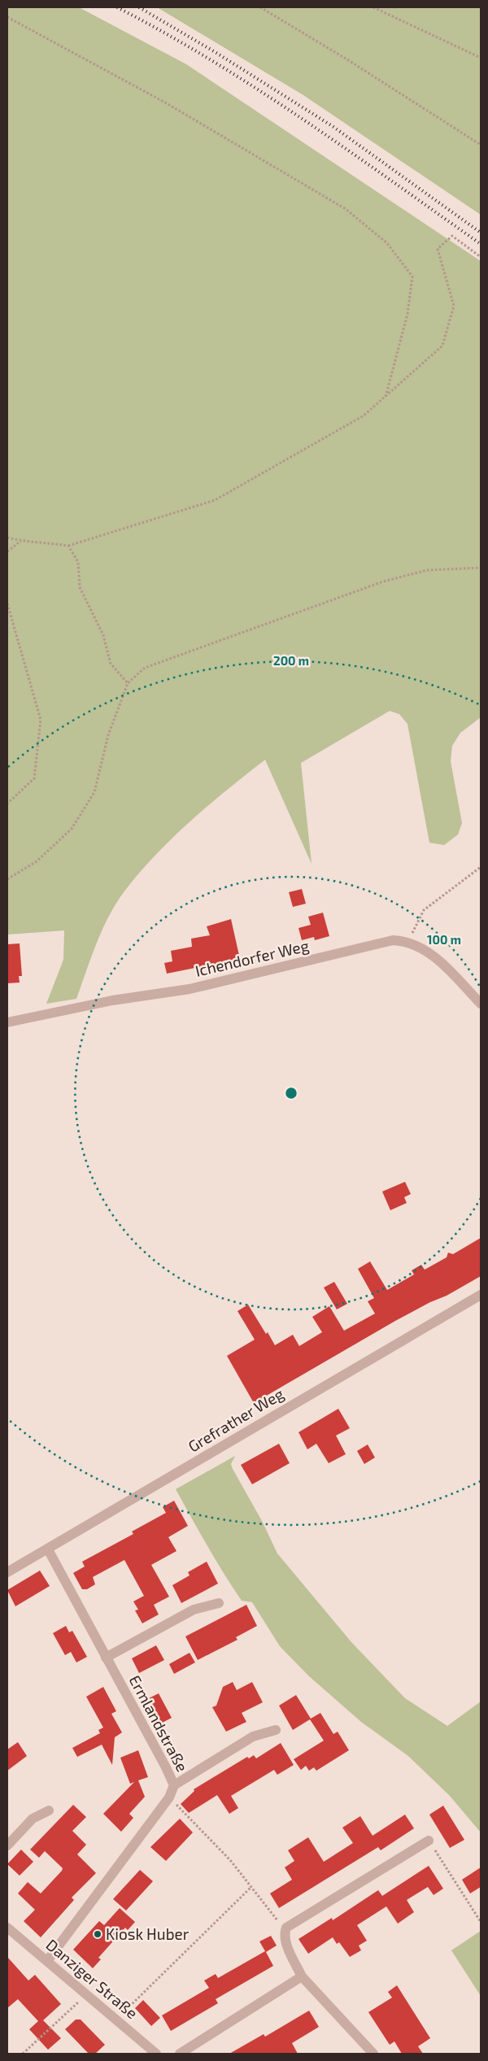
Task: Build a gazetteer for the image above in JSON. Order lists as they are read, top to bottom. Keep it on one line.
{"streets":{"street":["Ichendorfer Weg","Grefrather Weg","Ermlandstraße","Danziger Straße"]},"crossings":[["Grefrather Weg","Ermlandstraße"],["Ermlandstraße","Danziger Straße"]],"places":["Kiosk Huber"],"rings":["200 m","100 m"]}
